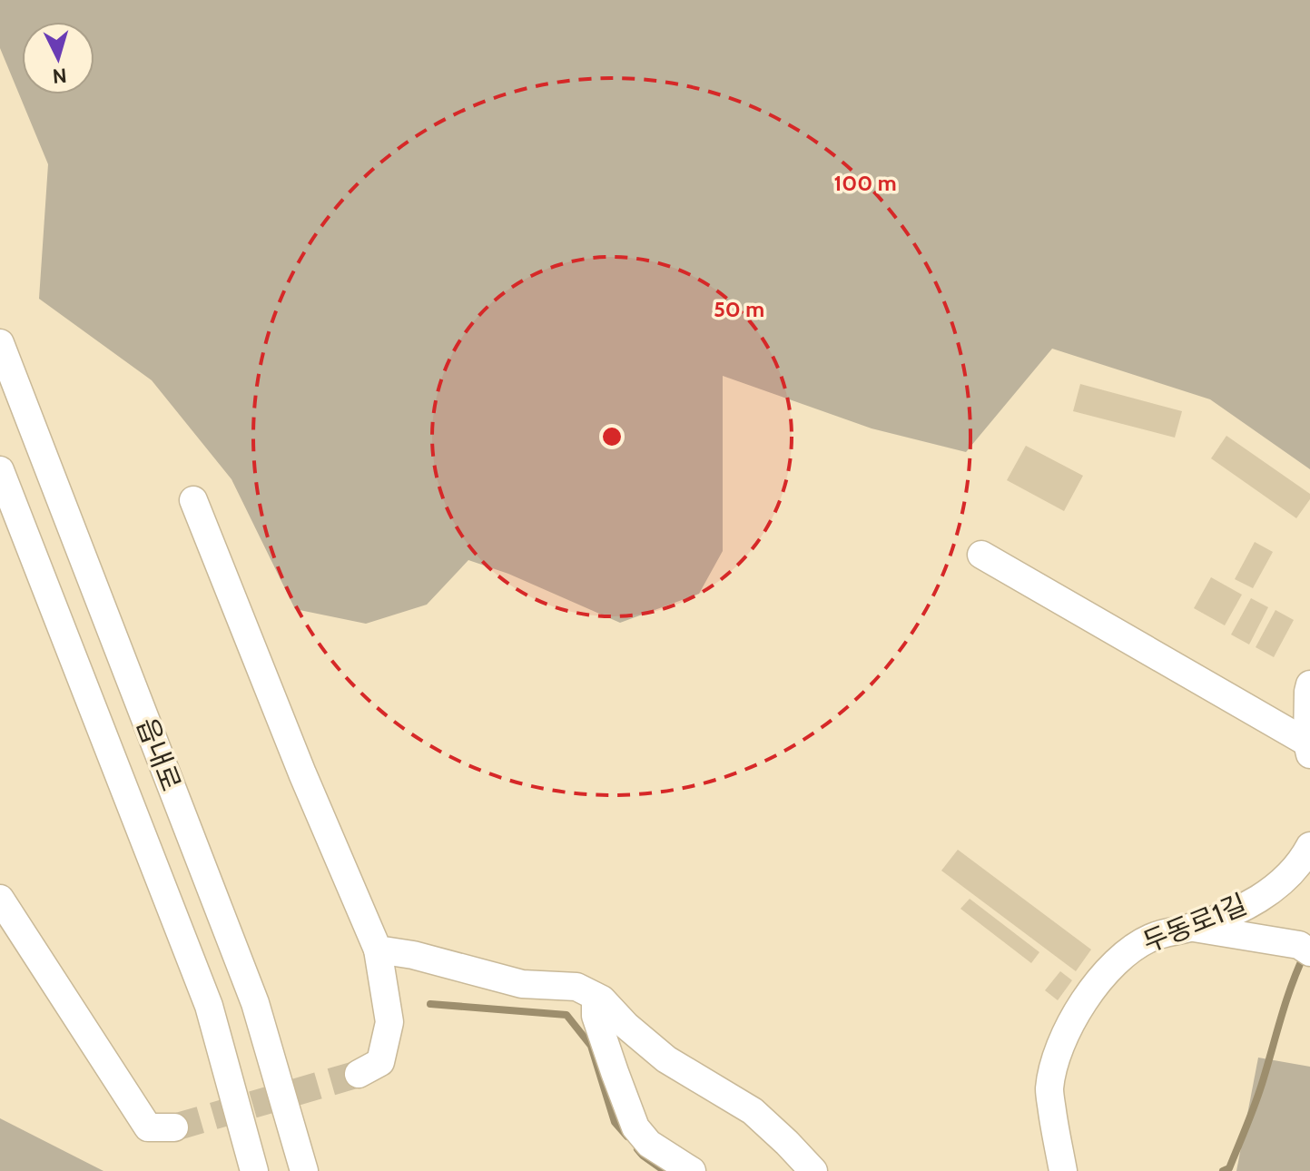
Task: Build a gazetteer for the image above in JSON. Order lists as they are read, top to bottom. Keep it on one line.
{"streets":{"street":["읍내로","두동로1길"]},"north":"bottom","rings":["100 m","50 m"]}
